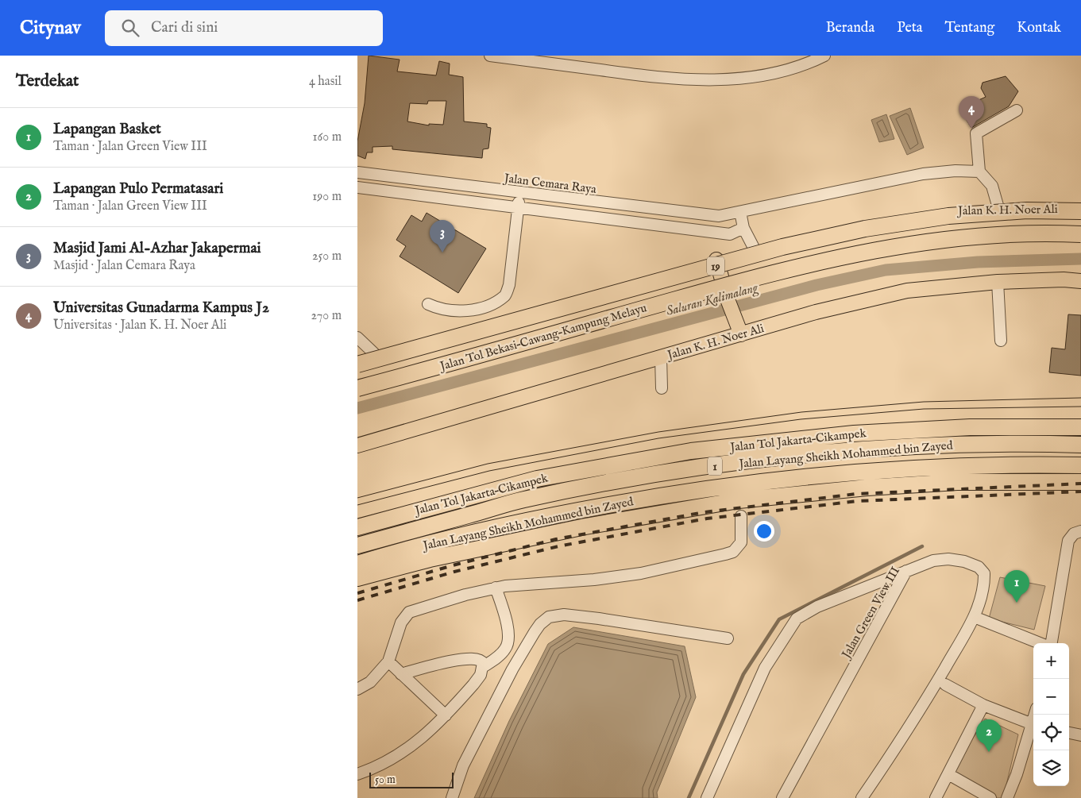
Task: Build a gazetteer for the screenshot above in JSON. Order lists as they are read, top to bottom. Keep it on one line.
{"streets":{"highway":["19","Jalan Tol Bekasi–Cawang–Kampung Melayu","Jalan Tol Jakarta–Cikampek","Jalan Layang Sheikh Mohammed bin Zayed","1"],"main road":["Jalan K. H. Noer Ali"],"street":["Jalan Cemara Raya","Jalan Green View III"]},"crossings":[["Jalan K. H. Noer Ali","Jalan Tol Bekasi–Cawang–Kampung Melayu"]],"water":["Saluran Kalimalang"],"scale_bar":"50 m","page":{"header":"Citynav","search":"Cari di sini","nav":["Beranda","Peta","Tentang","Kontak"],"heading":["Terdekat","4 hasil"],"pins":["4","3","1","2"],"list":[{"mark":"1","name":"Lapangan Basket","note":"Taman · Jalan Green View III","value":"160 m"},{"mark":"2","name":"Lapangan Pulo Permatasari","note":"Taman · Jalan Green View III","value":"190 m"},{"mark":"3","name":"Masjid Jami Al-Azhar Jakapermai","note":"Masjid · Jalan Cemara Raya","value":"250 m"},{"mark":"4","name":"Universitas Gunadarma Kampus J2","note":"Universitas · Jalan K. H. Noer Ali","value":"270 m"}],"map_buttons":["+","−"],"scale":"50 m"}}
